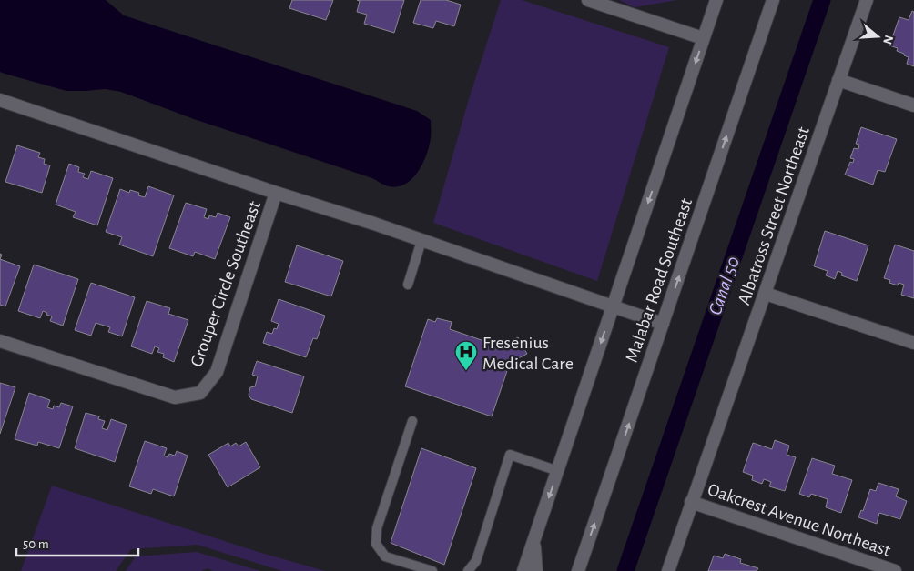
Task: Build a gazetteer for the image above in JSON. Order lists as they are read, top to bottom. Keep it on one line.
{"streets":{"street":["Albatross Street Northeast","Malabar Road Southeast","Grouper Circle Southeast","Oakcrest Avenue Northeast"]},"crossings":[["Albatross Street Northeast","Oakcrest Avenue Northeast"],["Malabar Road Southeast","Grouper Circle Southeast"]],"water":["Canal 50"],"places":{"hospital":["Fresenius Medical Care"]},"scale_bar":"50 m","north":"right"}
